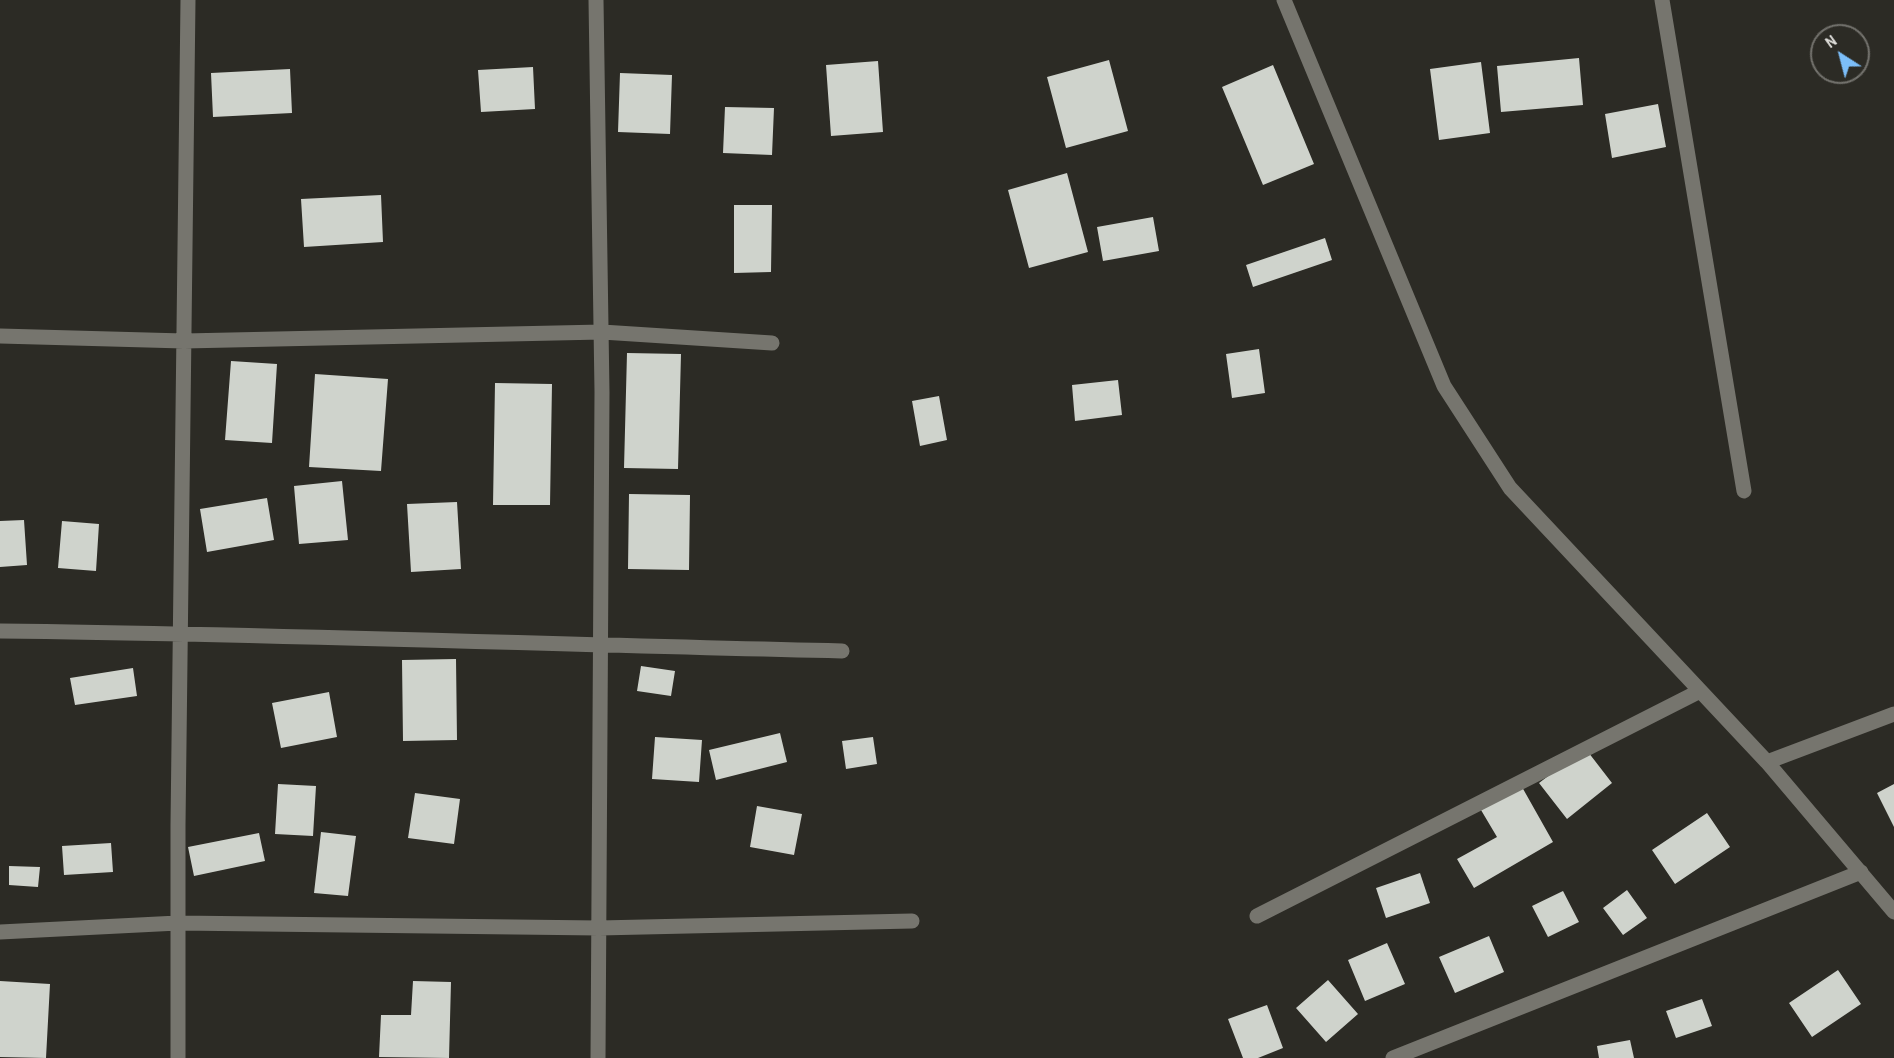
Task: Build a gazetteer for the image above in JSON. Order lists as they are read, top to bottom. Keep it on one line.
{"north":"top left"}
